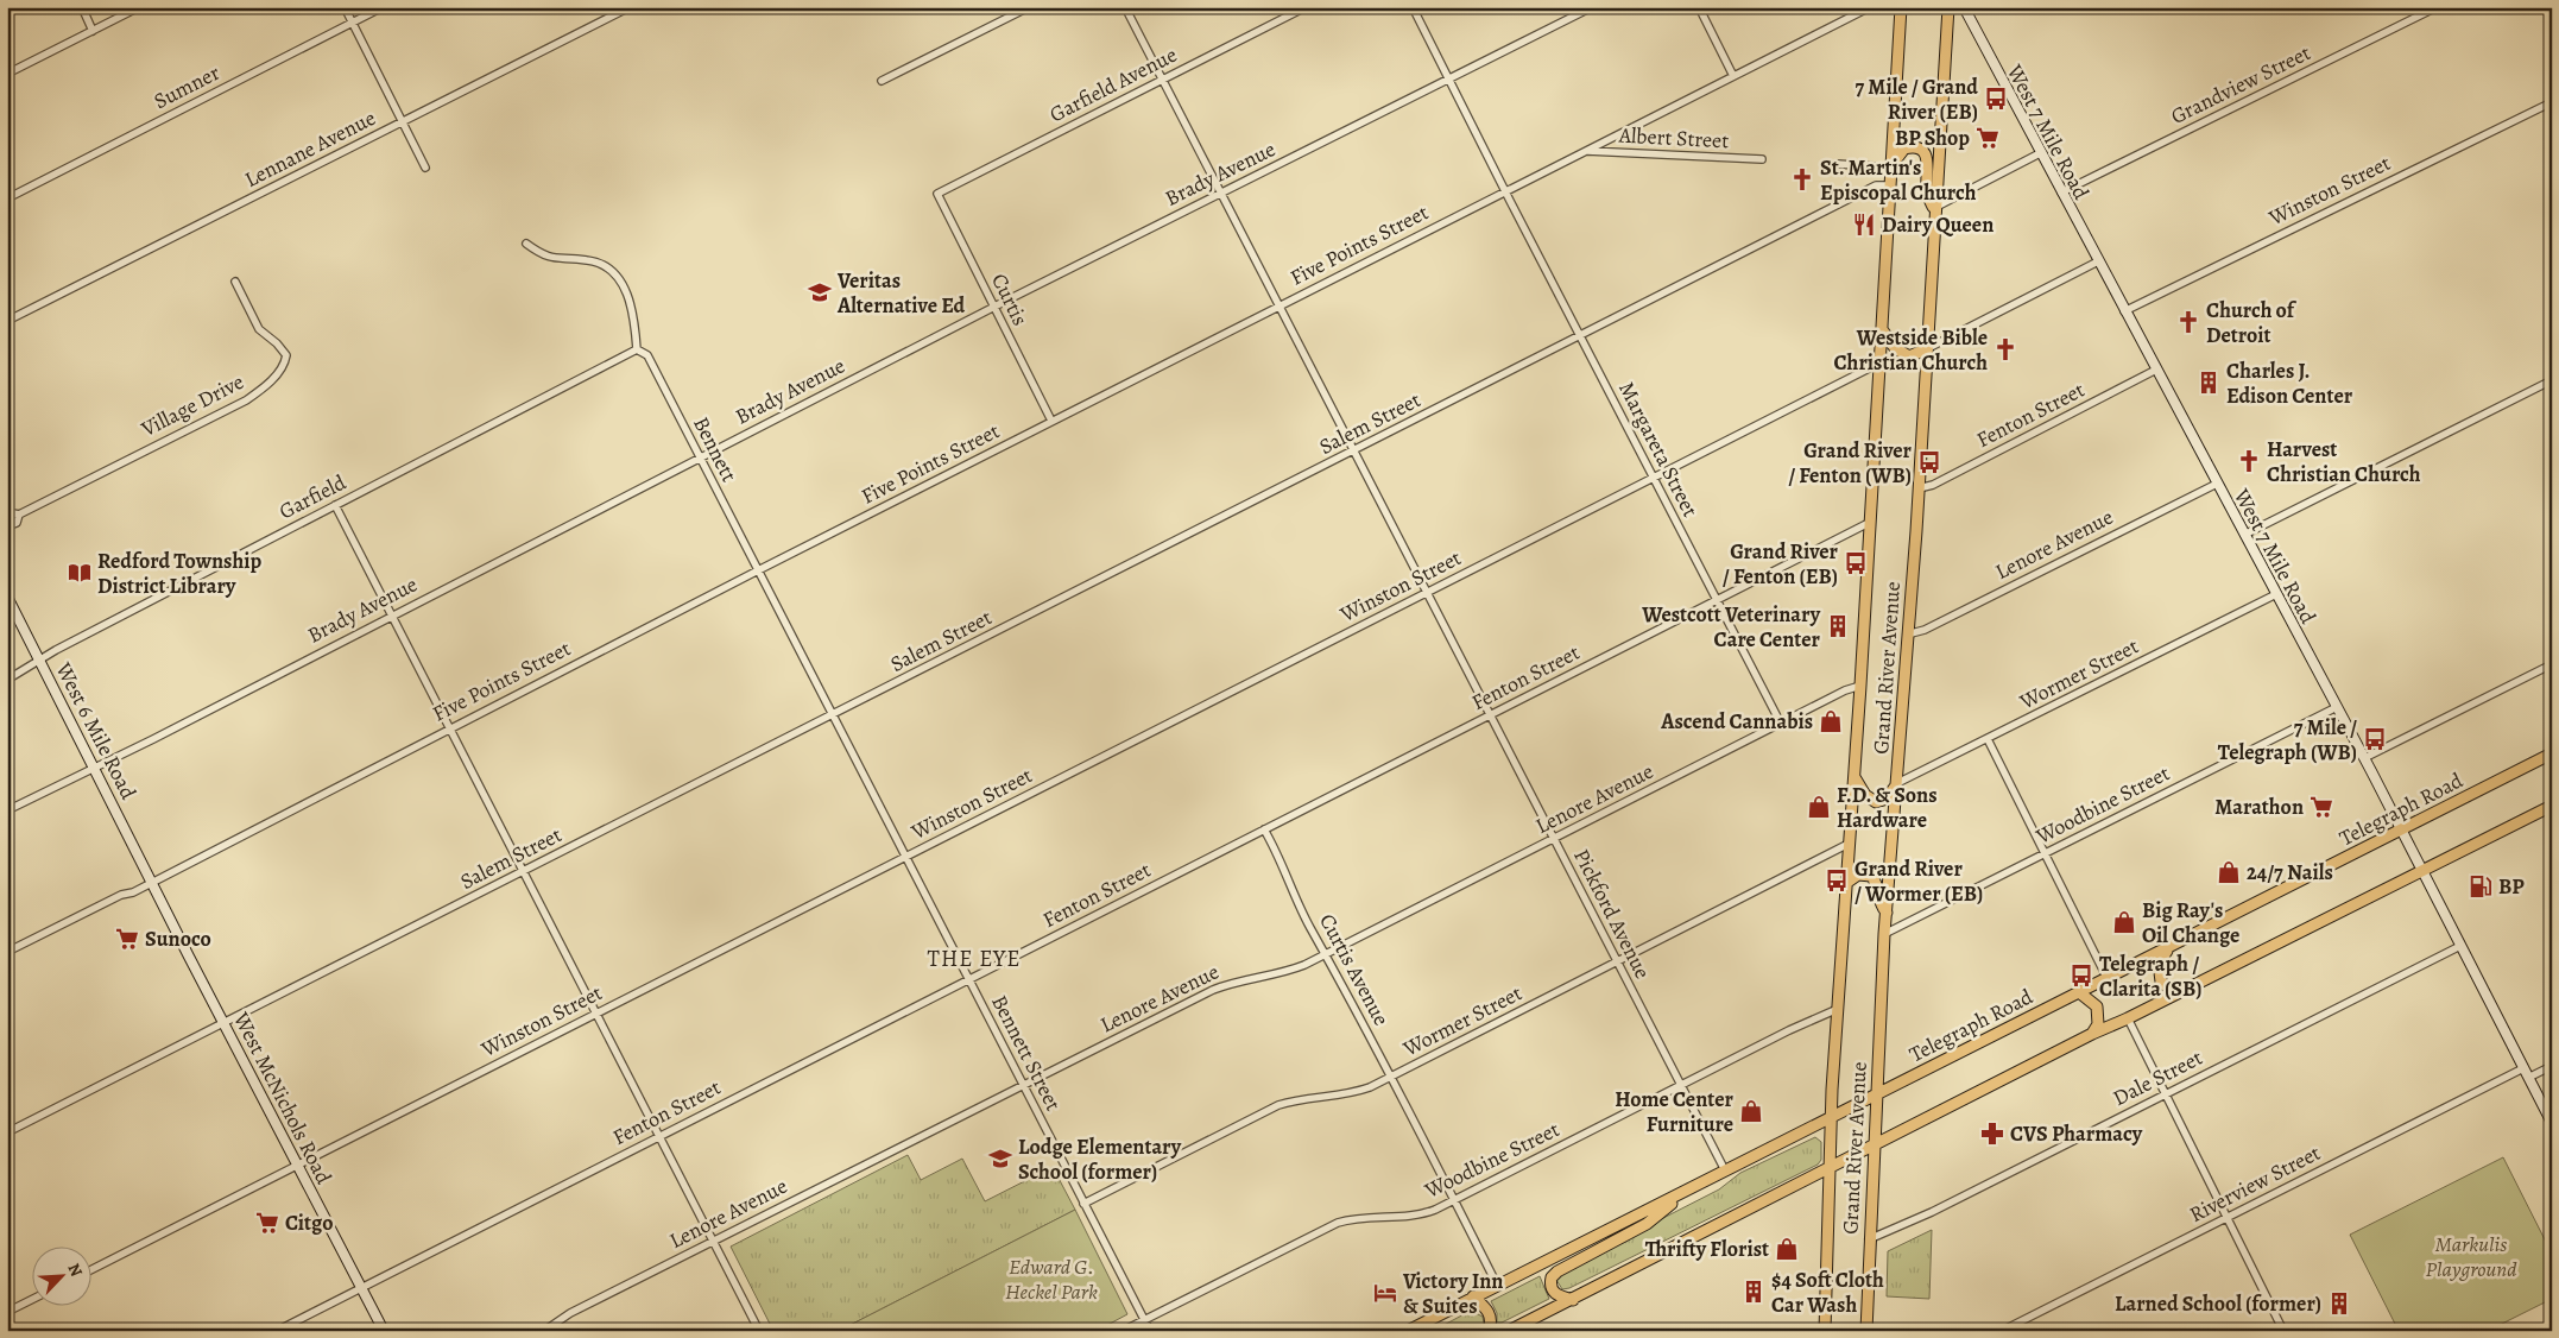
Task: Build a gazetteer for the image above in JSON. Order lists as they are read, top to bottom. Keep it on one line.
{"streets":{"main road":["West 7 Mile Road","Grand River Avenue","West 6 Mile Road","Telegraph Road","West McNichols Road"],"street":["Garfield Avenue","Grandview Street","Sumner","Albert Street","Lennane Avenue","Brady Avenue","Winston Street","Five Points Street","Curtis","Village Drive","Fenton Street","Salem Street","Bennett","Margareta Street","Garfield","Lenore Avenue","Wormer Street","Woodbine Street","Pickford Avenue","Curtis Avenue","Bennett Street","Dale Street","Riverview Street"]},"crossings":[["Garfield Avenue","Curtis"],["Garfield Avenue","Pickford Avenue"],["Grandview Street","West 7 Mile Road"],["West 7 Mile Road","Winston Street"],["West 7 Mile Road","Fenton Street"],["West 7 Mile Road","Lenore Avenue"],["West 7 Mile Road","Wormer Street"],["West 7 Mile Road","Woodbine Street"],["West 7 Mile Road","Telegraph Road"],["West 7 Mile Road","Dale Street"],["West 7 Mile Road","Riverview Street"],["Albert Street","Five Points Street"],["Brady Avenue","Curtis"],["Brady Avenue","Bennett"],["Brady Avenue","Margareta Street"],["Brady Avenue","West 6 Mile Road"],["Brady Avenue","Pickford Avenue"],["Winston Street","Margareta Street"],["Winston Street","Grand River Avenue"],["Winston Street","Pickford Avenue"],["Winston Street","Bennett Street"],["Winston Street","West McNichols Road"],["Five Points Street","Curtis"],["Five Points Street","Bennett"],["Five Points Street","Margareta Street"],["Five Points Street","West 6 Mile Road"],["Five Points Street","Pickford Avenue"],["Five Points Street","Bennett Street"],["Five Points Street","West McNichols Road"],["Fenton Street","Margareta Street"],["Fenton Street","Grand River Avenue"],["Fenton Street","Pickford Avenue"],["Fenton Street","Curtis Avenue"],["Fenton Street","Bennett Street"],["Fenton Street","West McNichols Road"],["Salem Street","Margareta Street"],["Salem Street","Grand River Avenue"],["Salem Street","Pickford Avenue"],["Salem Street","Bennett Street"],["Salem Street","West McNichols Road"],["Bennett","Garfield"],["Bennett","Bennett Street"],["Margareta Street","Lenore Avenue"],["Garfield","West 6 Mile Road"],["Lenore Avenue","Grand River Avenue"],["Lenore Avenue","Pickford Avenue"],["Lenore Avenue","Curtis Avenue"],["Lenore Avenue","Bennett Street"],["Grand River Avenue","Wormer Street"],["Grand River Avenue","Woodbine Street"],["Grand River Avenue","Telegraph Road"],["Grand River Avenue","Dale Street"],["Wormer Street","Pickford Avenue"],["Wormer Street","Curtis Avenue"],["Wormer Street","Bennett Street"],["West 6 Mile Road","West McNichols Road"],["Woodbine Street","Pickford Avenue"],["Woodbine Street","Curtis Avenue"],["Woodbine Street","Bennett Street"],["Telegraph Road","Pickford Avenue"],["Telegraph Road","Curtis Avenue"]],"districts":["THE EYE"],"parks":["Markulis Playground","Edward G. Heckel Park"],"places":{"bus stop":["7 Mile / Grand River (EB)","Grand River / Fenton (WB)","Grand River / Fenton (EB)","7 Mile / Telegraph (WB)","Grand River / Wormer (EB)","Telegraph / Clarita (SB)"],"supermarket":["BP Shop","Marathon","Sunoco","Citgo"],"church":["St. Martin's Episcopal Church","Church of Detroit","Westside Bible Christian Church","Harvest Christian Church"],"restaurant":["Dairy Queen"],"school or university":["Veritas Alternative Ed","Lodge Elementary School (former)"],"building":["Charles J. Edison Center","Westcott Veterinary Care Center","$4 Soft Cloth Car Wash","Larned School (former)"],"library":["Redford Township District Library"],"shop":["Ascend Cannabis","F.D. & Sons Hardware","24/7 Nails","Big Ray's Oil Change","Home Center Furniture","Thrifty Florist"],"fuel station":["BP"],"pharmacy":["CVS Pharmacy"],"hotel":["Victory Inn & Suites"]},"north":"top right"}
